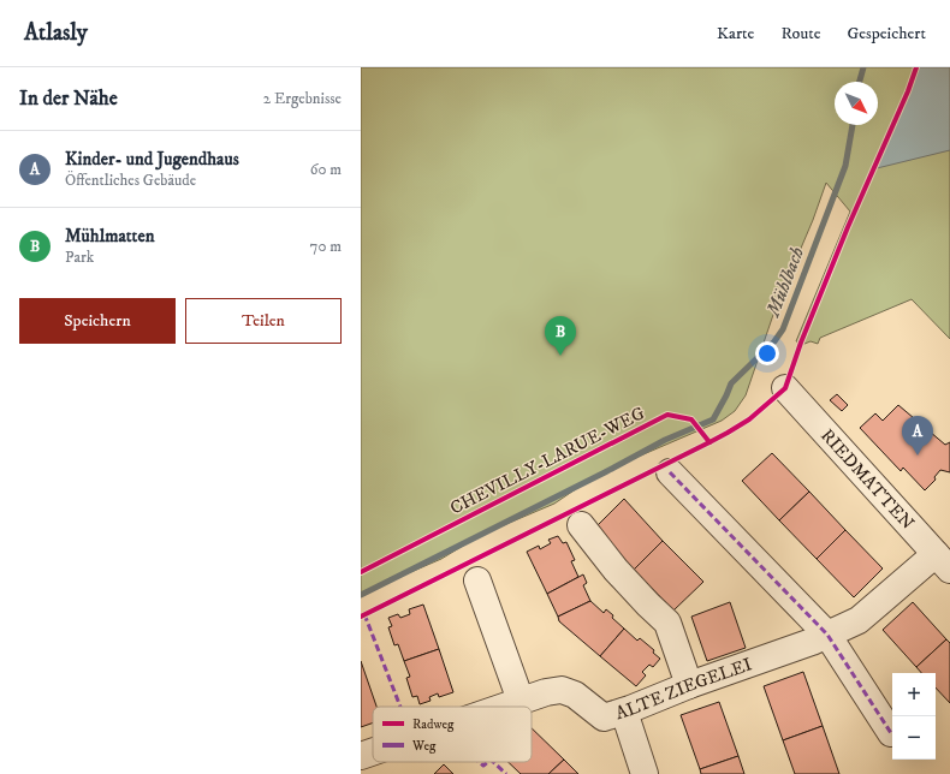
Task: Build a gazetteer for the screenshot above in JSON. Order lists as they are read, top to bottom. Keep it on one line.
{"streets":{"street":["RIEDMATTEN","ALTE ZIEGELEI"],"cycle path":["CHEVILLY-LARUE-WEG"]},"crossings":[["RIEDMATTEN","ALTE ZIEGELEI"]],"water":["Mühlbach"],"legend":["Radweg","Weg"],"north":"bottom right","page":{"header":"Atlasly","nav":["Karte","Route","Gespeichert"],"heading":["In der Nähe","2 Ergebnisse"],"list":[{"mark":"A","name":"Kinder- und Jugendhaus","note":"Öffentliches Gebäude","value":"60 m"},{"mark":"B","name":"Mühlmatten","note":"Park","value":"70 m"}],"buttons":["Speichern","Teilen"],"pins":["B","A"],"map_buttons":["+","−"]}}
